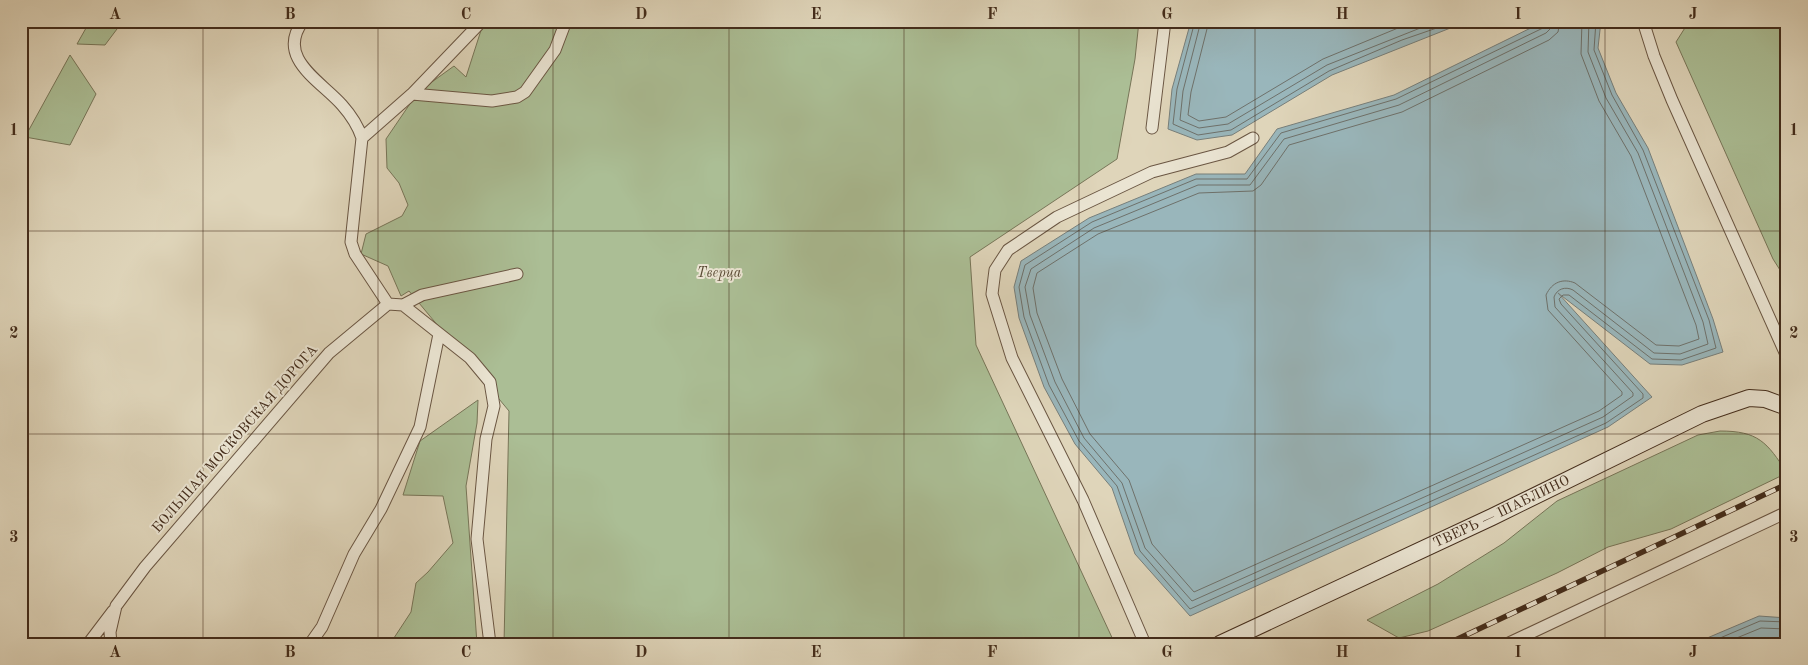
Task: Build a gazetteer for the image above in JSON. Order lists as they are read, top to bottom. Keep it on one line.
{"streets":{"street":["БОЛЬШАЯ МОСКОВСКАЯ ДОРОГА","ТВЕРЬ — ШАБЛИНО"]},"parks":["Тверца"],"grid":{"columns":["A","B","C","D","E","F","G","H","I","J"],"rows":["1","2","3"]}}
